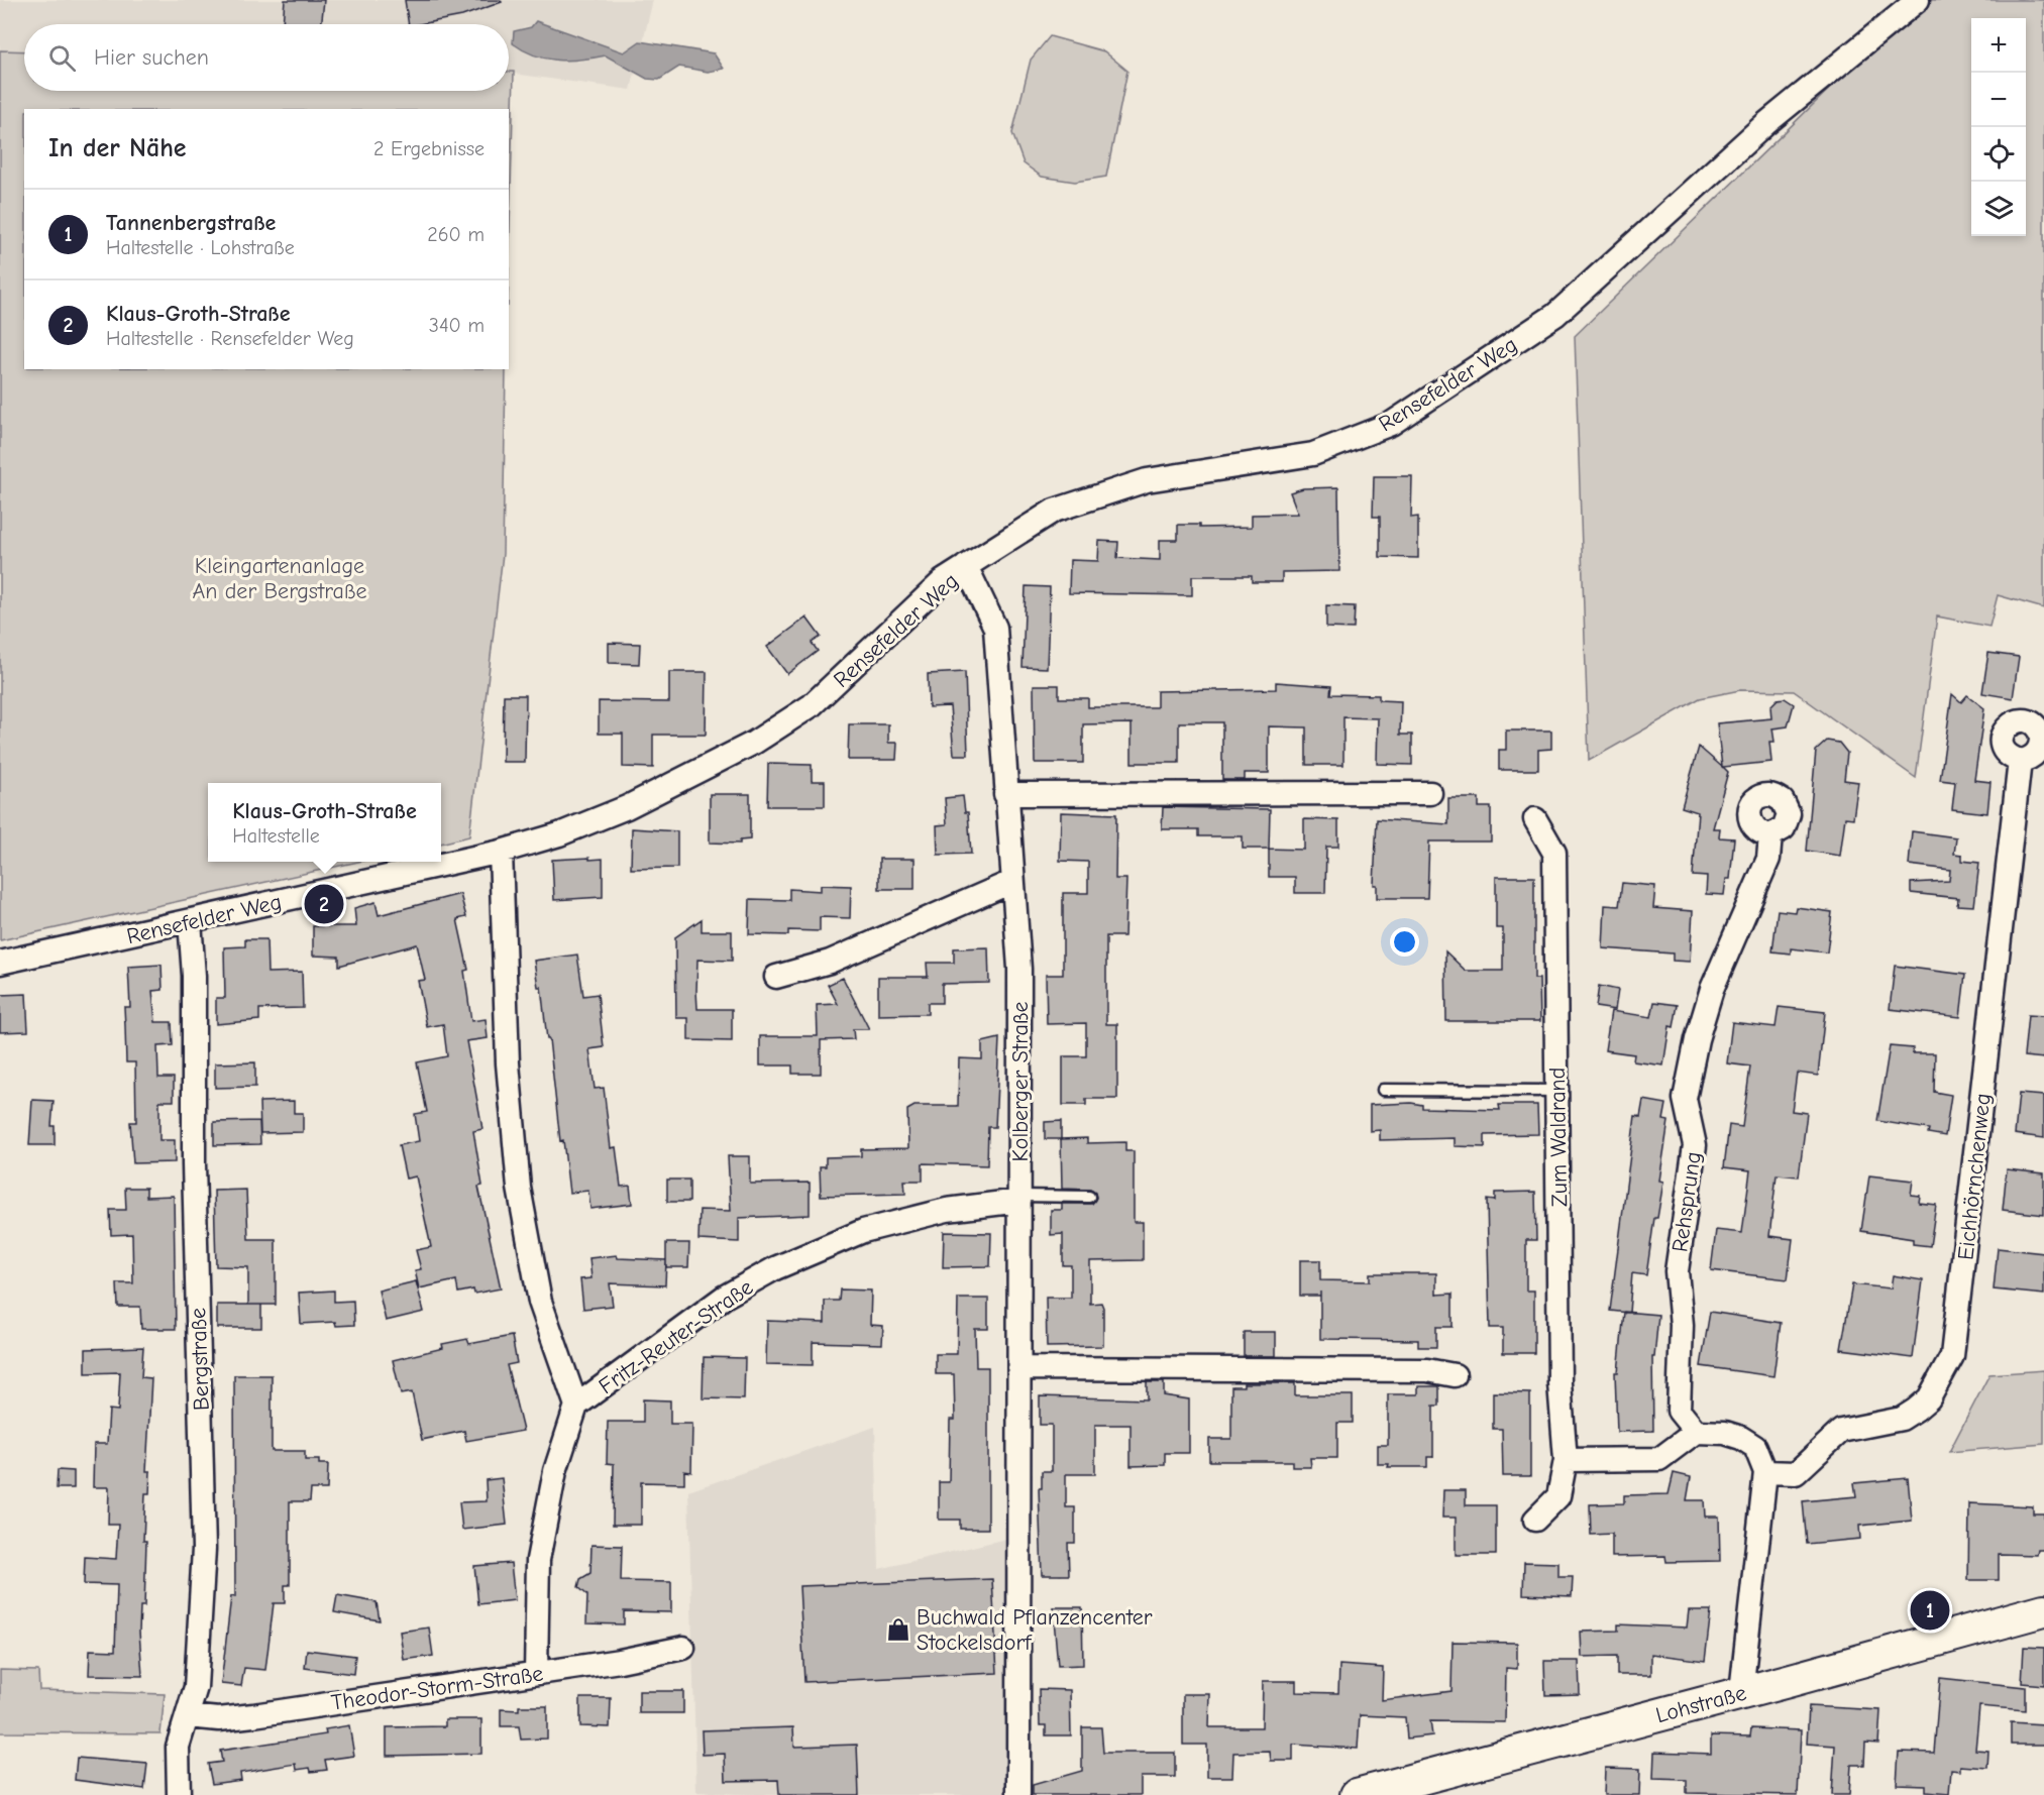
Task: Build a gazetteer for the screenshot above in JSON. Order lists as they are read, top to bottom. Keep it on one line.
{"streets":{"main road":["Lohstraße"],"street":["Rensefelder Weg","Kolberger Straße","Zum Waldrand","Eichhörnchenweg","Rehsprung","Fritz-Reuter-Straße","Bergstraße","Theodor-Storm-Straße"]},"crossings":[["Rensefelder Weg","Kolberger Straße"],["Rensefelder Weg","Bergstraße"],["Kolberger Straße","Fritz-Reuter-Straße"],["Bergstraße","Theodor-Storm-Straße"]],"parks":["Kleingartenanlage An der Bergstraße"],"places":{"shop":["Buchwald Pflanzencenter Stockelsdorf"]},"page":{"map_buttons":["+","−"],"search":"Hier suchen","heading":["In der Nähe","2 Ergebnisse"],"list":[{"mark":"1","name":"Tannenbergstraße","note":"Haltestelle · Lohstraße","value":"260 m"},{"mark":"2","name":"Klaus-Groth-Straße","note":"Haltestelle · Rensefelder Weg","value":"340 m"}],"popup":["Klaus-Groth-Straße","Haltestelle"],"pins":["2","1"]}}
